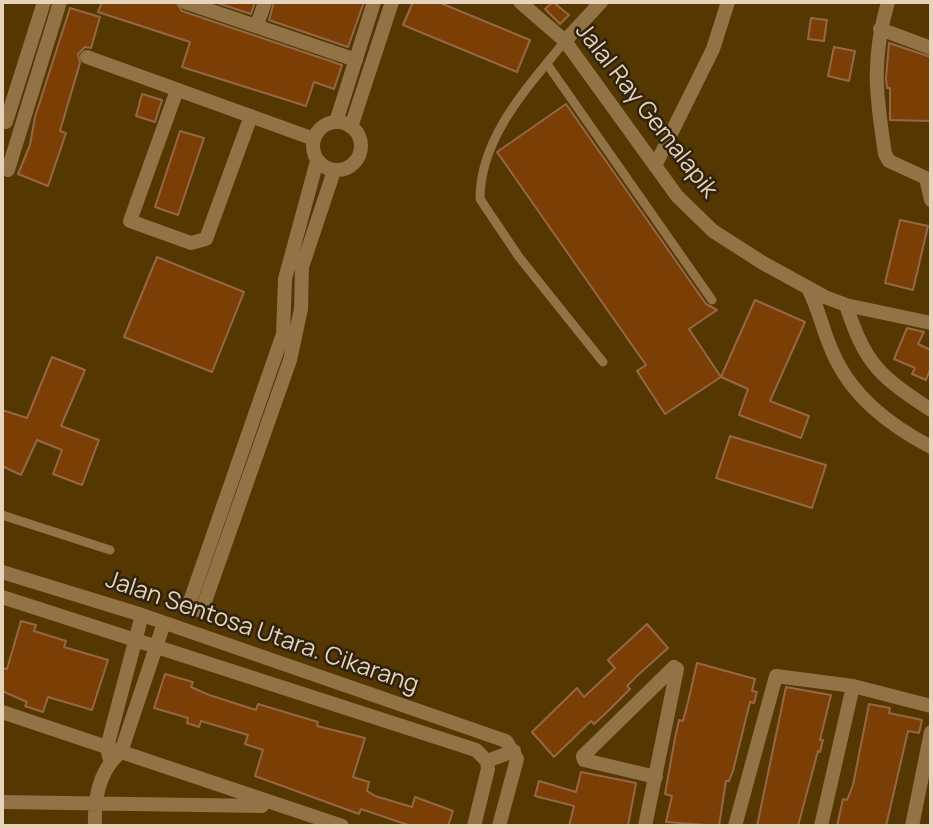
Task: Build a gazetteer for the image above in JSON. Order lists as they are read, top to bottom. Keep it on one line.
{"streets":{"street":["Jalal Ray Gemalapik","Jalan Sentosa Utara. Cikarang"]}}
